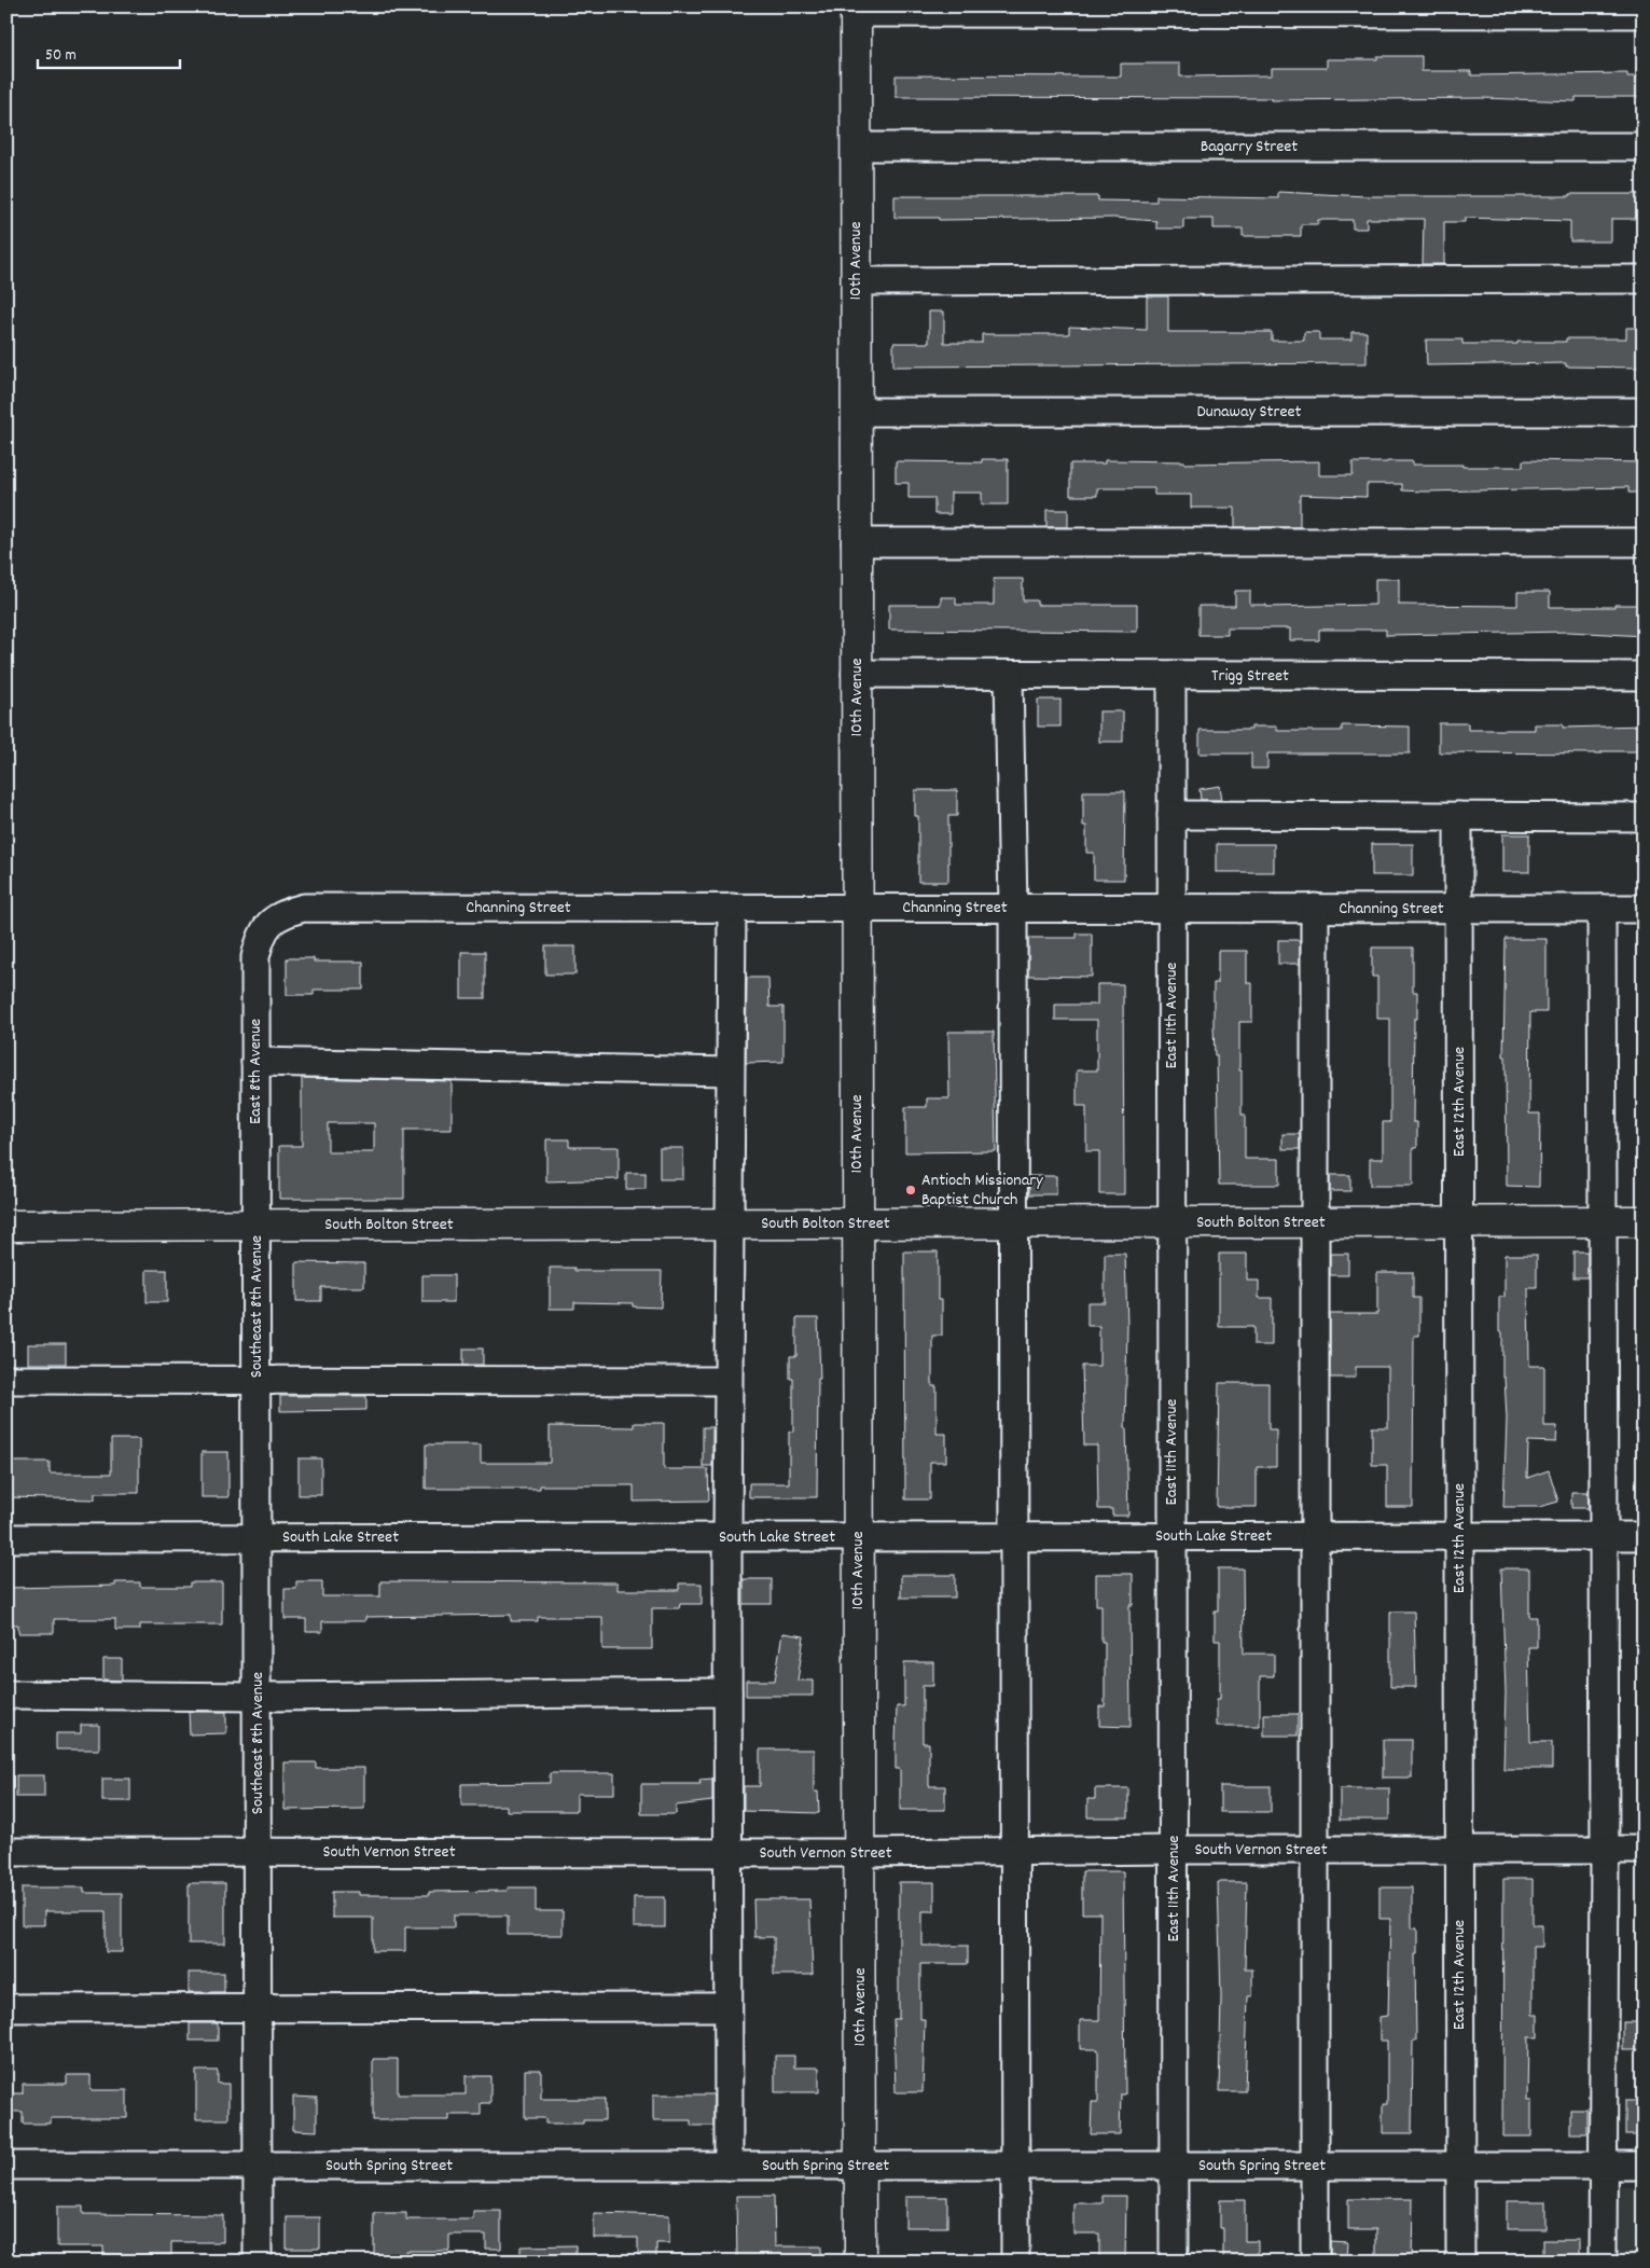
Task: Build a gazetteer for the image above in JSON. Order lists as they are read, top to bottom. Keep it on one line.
{"streets":{"main road":["10th Avenue","South Bolton Street"],"street":["Bagarry Street","Dunaway Street","Trigg Street","Channing Street","East 11th Avenue","East 8th Avenue","East 12th Avenue","Southeast 8th Avenue","South Lake Street","South Vernon Street","South Spring Street"]},"crossings":[["Bagarry Street","10th Avenue"],["10th Avenue","Dunaway Street"],["10th Avenue","Trigg Street"],["10th Avenue","Channing Street"],["10th Avenue","South Bolton Street"],["10th Avenue","South Lake Street"],["10th Avenue","South Vernon Street"],["10th Avenue","South Spring Street"],["Trigg Street","East 11th Avenue"],["Channing Street","East 11th Avenue"],["Channing Street","East 8th Avenue"],["Channing Street","East 12th Avenue"],["East 11th Avenue","South Bolton Street"],["East 11th Avenue","South Lake Street"],["East 11th Avenue","South Vernon Street"],["East 11th Avenue","South Spring Street"],["East 8th Avenue","South Bolton Street"],["East 8th Avenue","Southeast 8th Avenue"],["East 12th Avenue","South Bolton Street"],["East 12th Avenue","South Lake Street"],["East 12th Avenue","South Vernon Street"],["East 12th Avenue","South Spring Street"],["South Bolton Street","Southeast 8th Avenue"],["Southeast 8th Avenue","South Lake Street"],["Southeast 8th Avenue","South Vernon Street"],["Southeast 8th Avenue","South Spring Street"]],"places":["Antioch Missionary Baptist Church"],"scale_bar":"50 m"}
